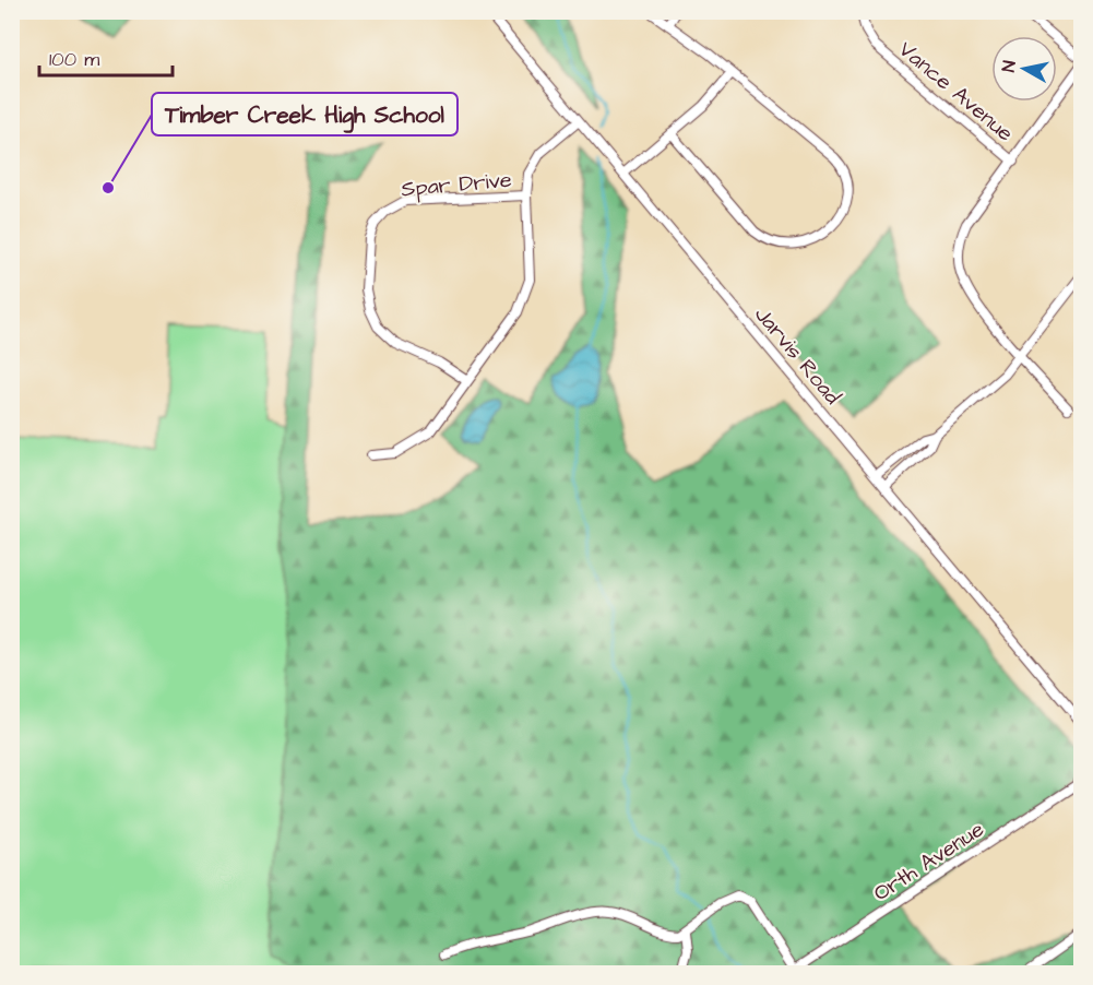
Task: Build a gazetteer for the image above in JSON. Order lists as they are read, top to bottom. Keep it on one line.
{"streets":{"street":["Vance Avenue","Spar Drive","Jarvis Road","Orth Avenue"]},"places":["Timber Creek High School"],"scale_bar":"100 m","north":"left"}
